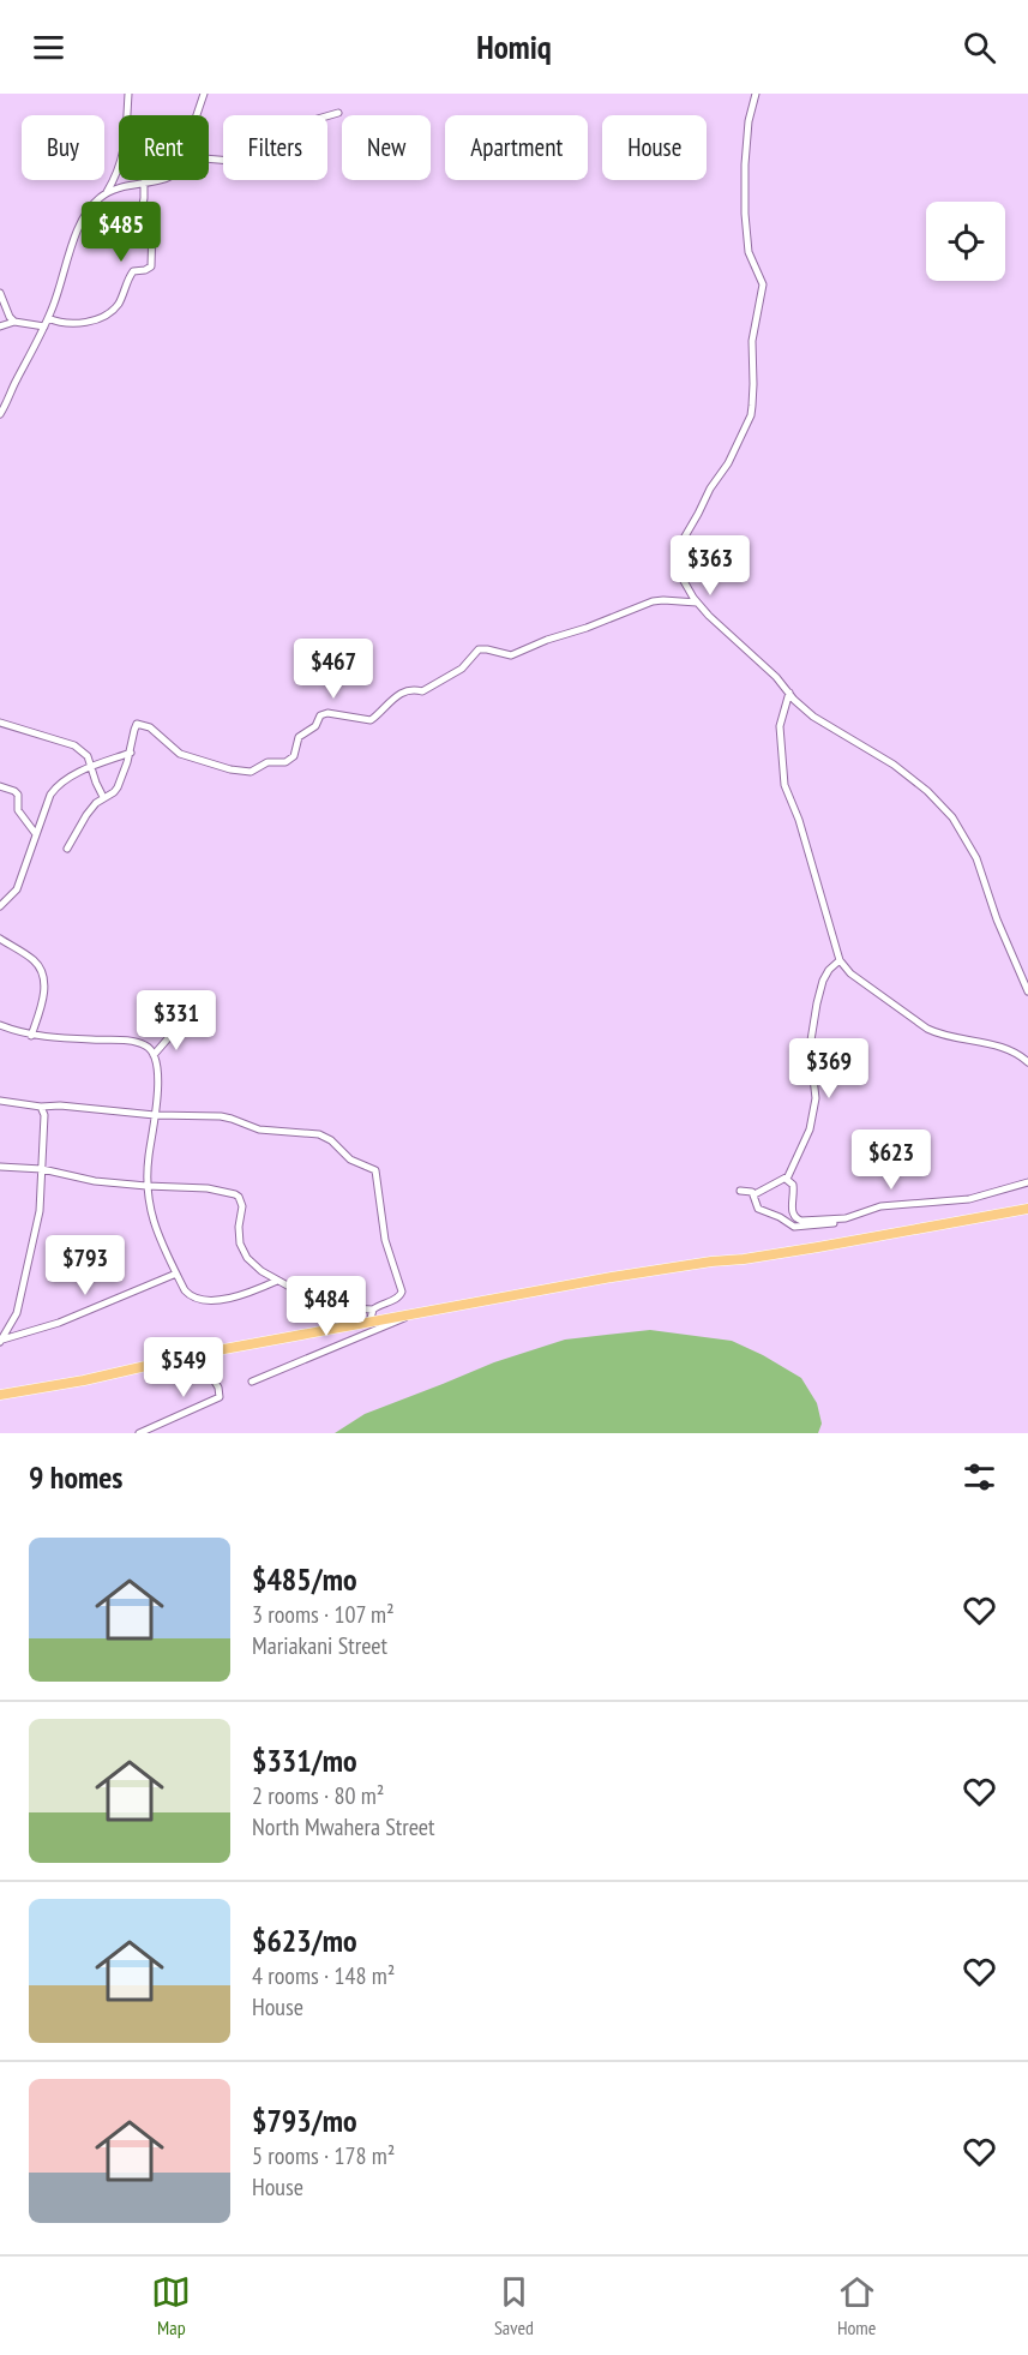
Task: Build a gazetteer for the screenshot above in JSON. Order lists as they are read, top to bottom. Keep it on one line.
{"page":{"header":"Homiq","chip":["Buy","Rent","Filters","New","Apartment","House"],"price":["$485","$363","$467","$331","$369","$623","$793","$484","$549"],"heading":"9 homes","list":[{"name":"$485/mo","note":"3 rooms · 107 m² · Mariakani Street"},{"name":"$331/mo","note":"2 rooms · 80 m² · North Mwahera Street"},{"name":"$623/mo","note":"4 rooms · 148 m² · House"},{"name":"$793/mo","note":"5 rooms · 178 m² · House"}],"tabs":["Map","Saved","Home"]}}
